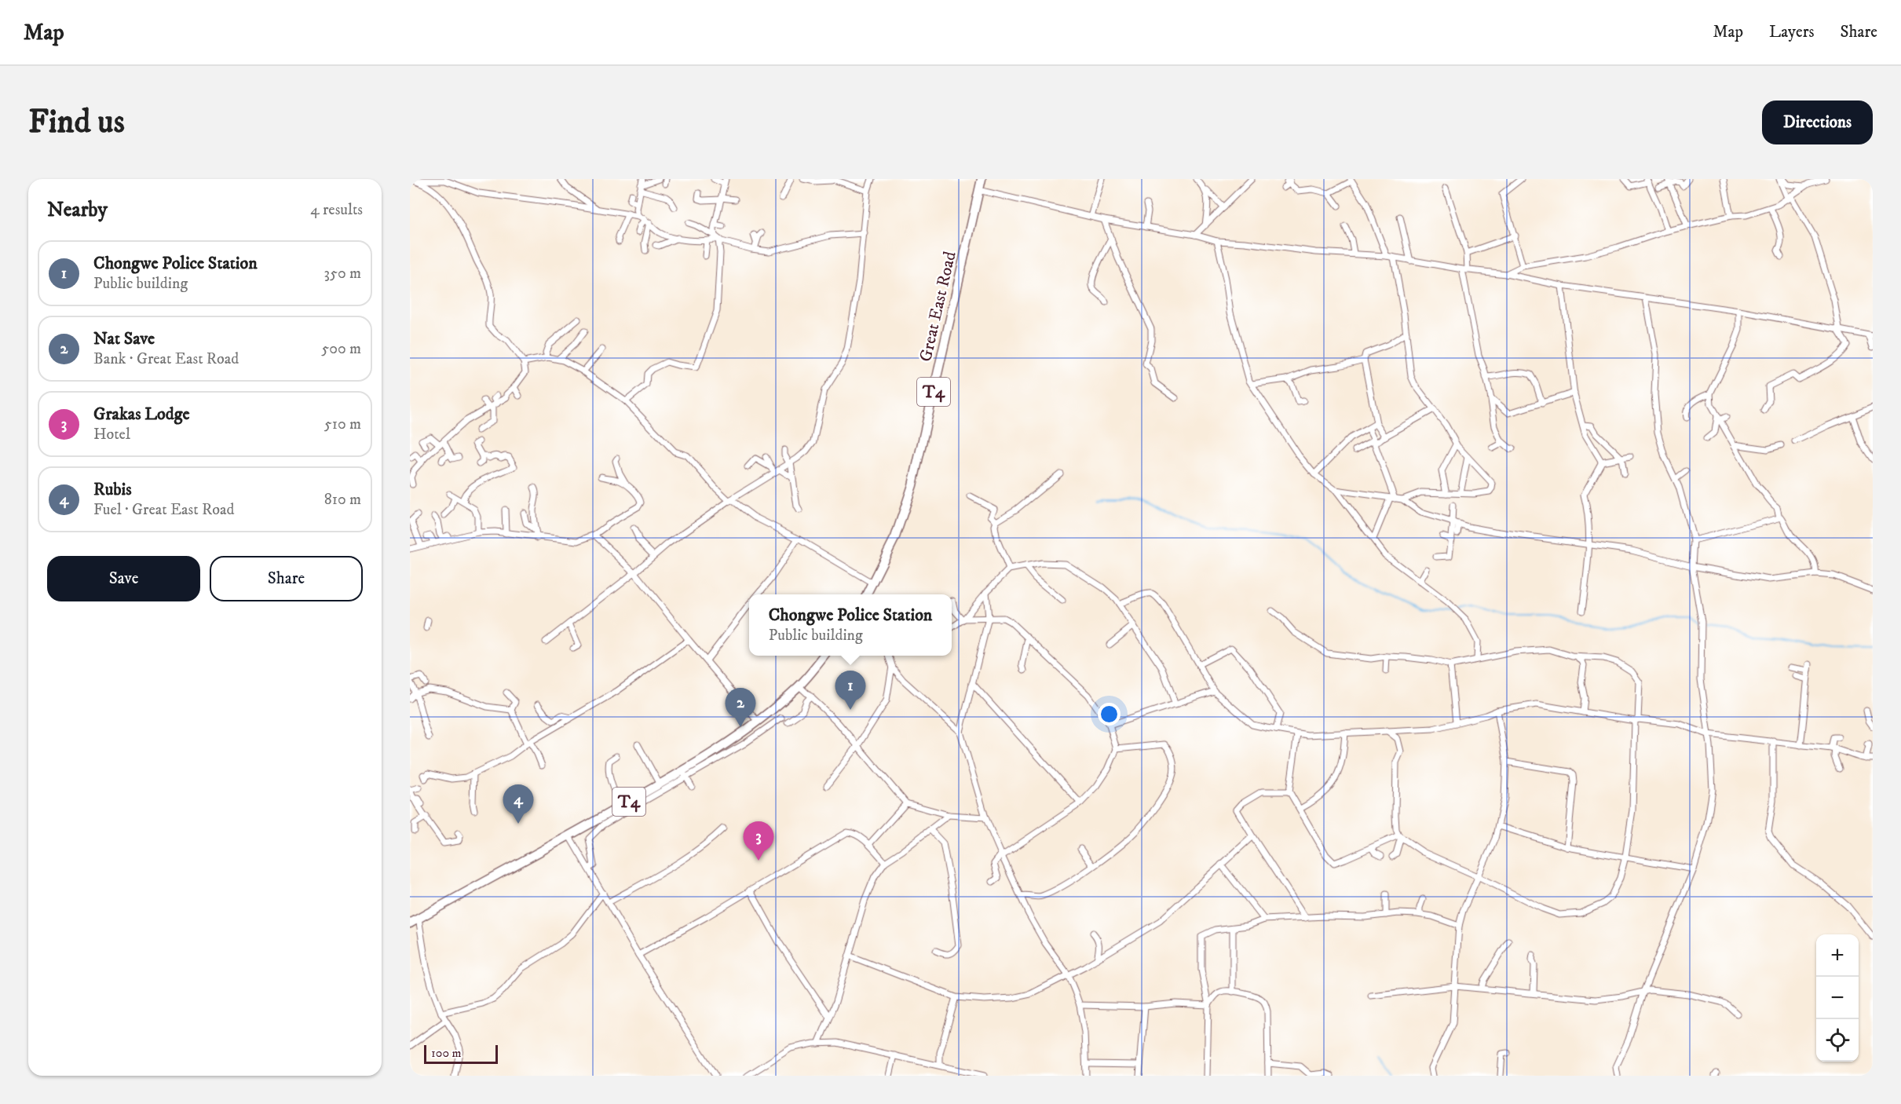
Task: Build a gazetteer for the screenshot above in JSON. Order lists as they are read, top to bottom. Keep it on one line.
{"streets":{"highway":["Great East Road","T4"]},"scale_bar":"100 m","page":{"header":"Map","nav":["Map","Layers","Share"],"buttons":["Directions",["Save","Share"]],"title":"Find us","heading":["Nearby","4 results"],"list":[{"mark":"1","name":"Chongwe Police Station","note":"Public building","value":"350 m"},{"mark":"2","name":"Nat Save","note":"Bank · Great East Road","value":"500 m"},{"mark":"3","name":"Grakas Lodge","note":"Hotel","value":"510 m"},{"mark":"4","name":"Rubis","note":"Fuel · Great East Road","value":"810 m"}],"popup":["Chongwe Police Station","Public building"],"pins":["1","2","4","3"],"map_buttons":["+","−"],"scale":"100 m"}}
